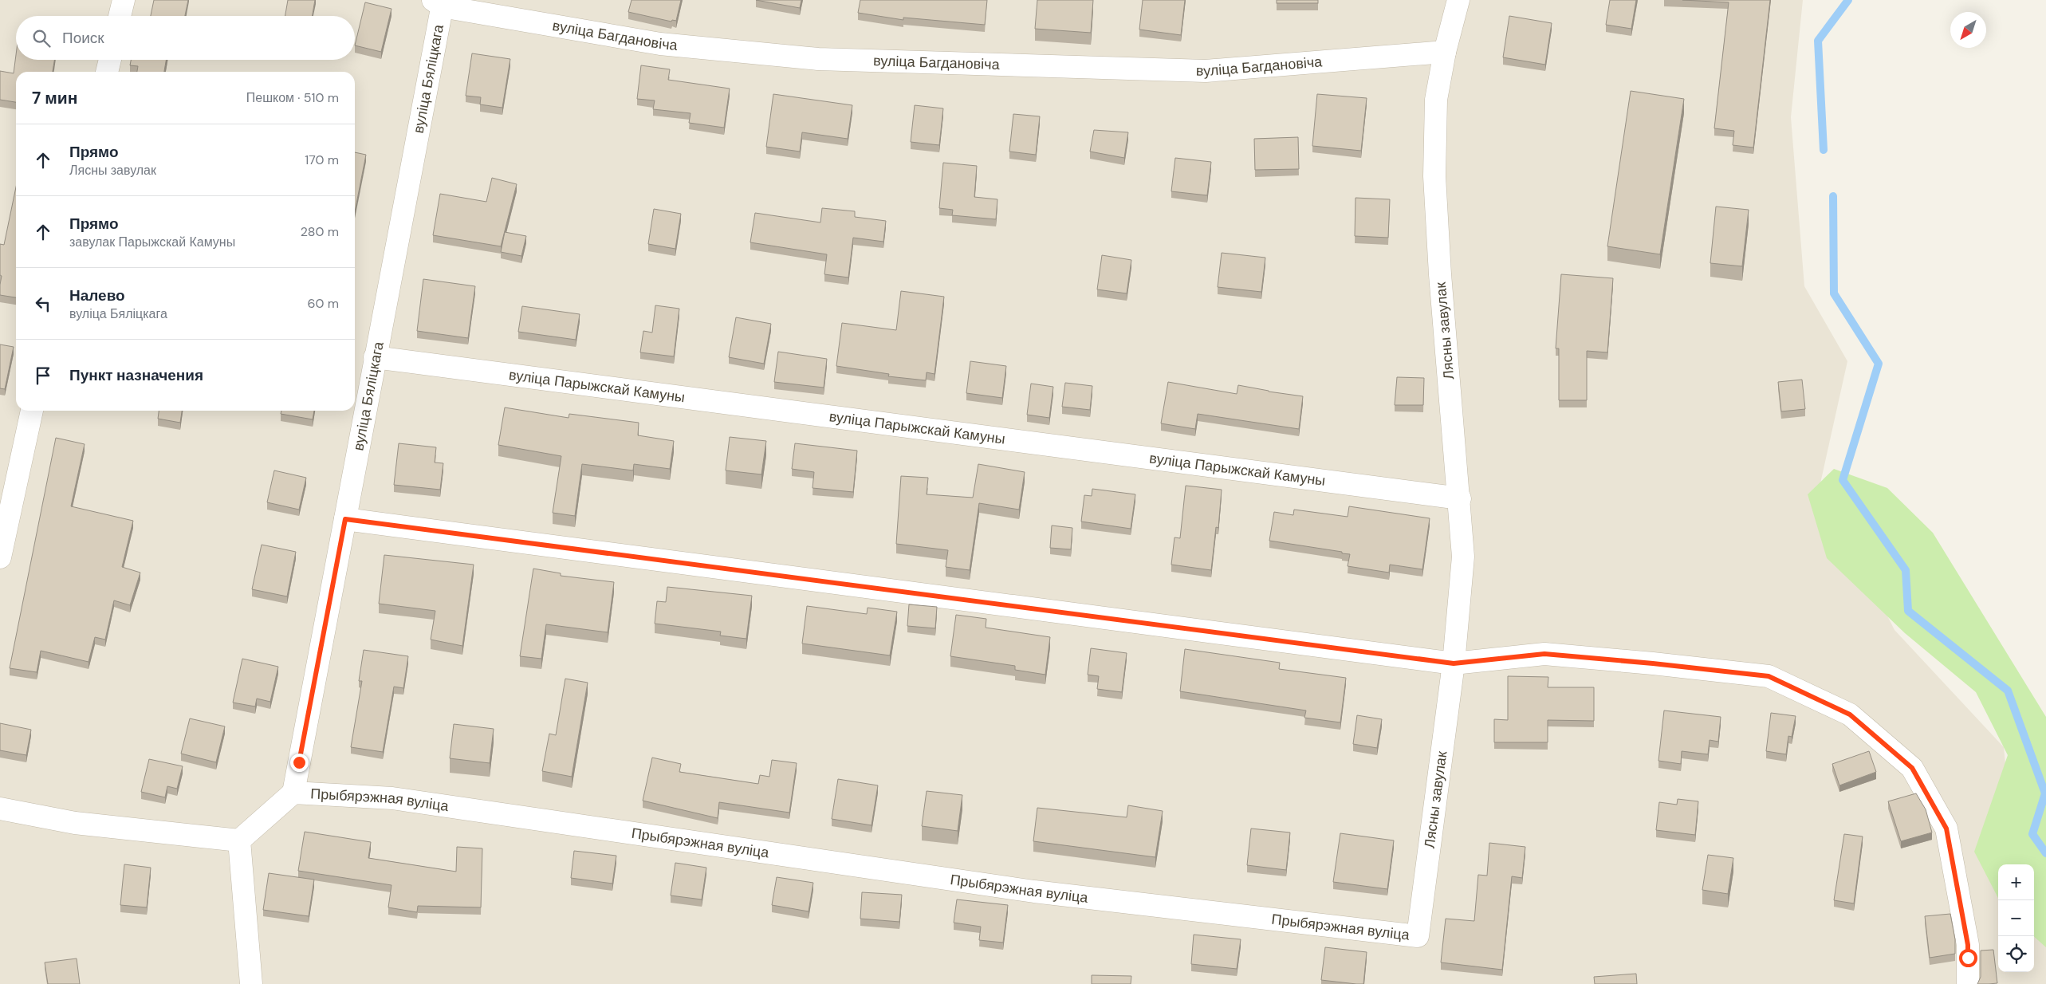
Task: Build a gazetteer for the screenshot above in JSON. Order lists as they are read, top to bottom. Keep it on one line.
{"streets":{"street":["вуліца Багдановіча","вуліца Бяліцкага","Лясны завулак","вуліца Парыжскай Камуны","Прыбярэжная вуліца"]},"crossings":[["вуліца Багдановіча","вуліца Бяліцкага"],["вуліца Багдановіча","Лясны завулак"],["вуліца Бяліцкага","вуліца Парыжскай Камуны"],["вуліца Бяліцкага","Прыбярэжная вуліца"],["Лясны завулак","вуліца Парыжскай Камуны"],["Лясны завулак","Прыбярэжная вуліца"]],"north":"bottom left","page":{"search":"Поиск","heading":["7 мин","Пешком · 510 m"],"list":[["Прямо","Лясны завулак","170 m"],["Прямо","завулак Парыжскай Камуны","280 m"],["Налево","вуліца Бяліцкага","60 m"],"Пункт назначения"],"map_buttons":["+","−"]}}
